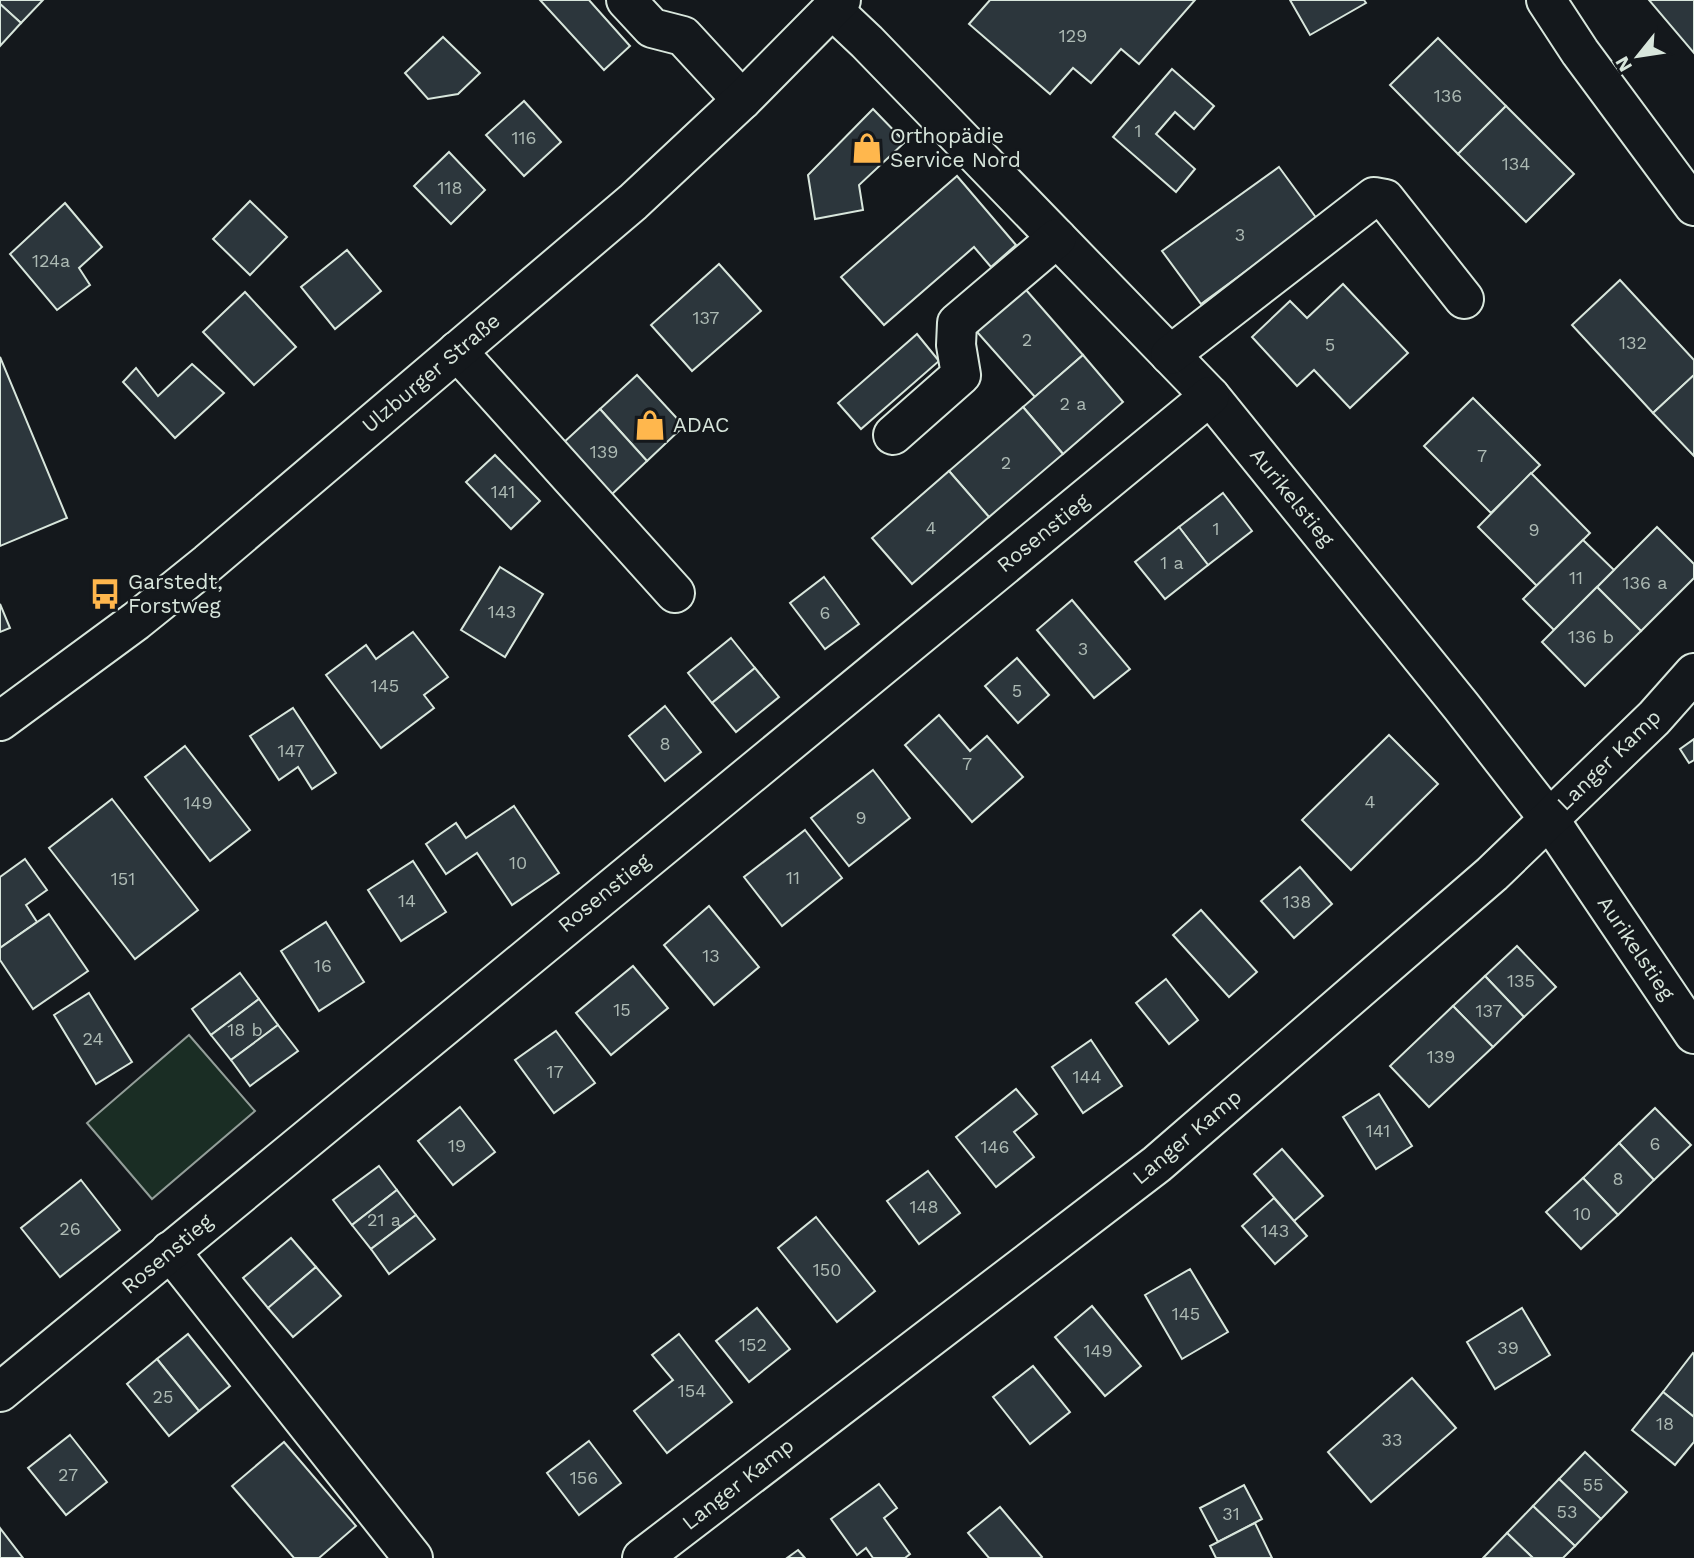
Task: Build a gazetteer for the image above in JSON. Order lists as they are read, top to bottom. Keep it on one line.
{"streets":{"street":["Ulzburger Straße","Aurikelstieg","Rosenstieg","Langer Kamp"]},"crossings":[["Ulzburger Straße","Aurikelstieg"],["Aurikelstieg","Rosenstieg"],["Aurikelstieg","Langer Kamp"]],"places":{"shop":["Orthopädie Service Nord","ADAC"],"bus stop":["Garstedt, Forstweg"]},"house_numbers":["129","136","1","116","134","118","3","124a","137","2","132","5","2 a","139","7","2","141","4","1","9","1 a","11","136 a","143","6","136 b","3","145","5","8","147","7","4","149","9","10","11","151","14","138","13","16","135","15","137","18 b","24","139","17","144","141","6","19","146","8","148","10","21 a","26","143","150","145","152","39","149","154","25","18","33","27","156","55","53","31"],"north":"bottom left"}
